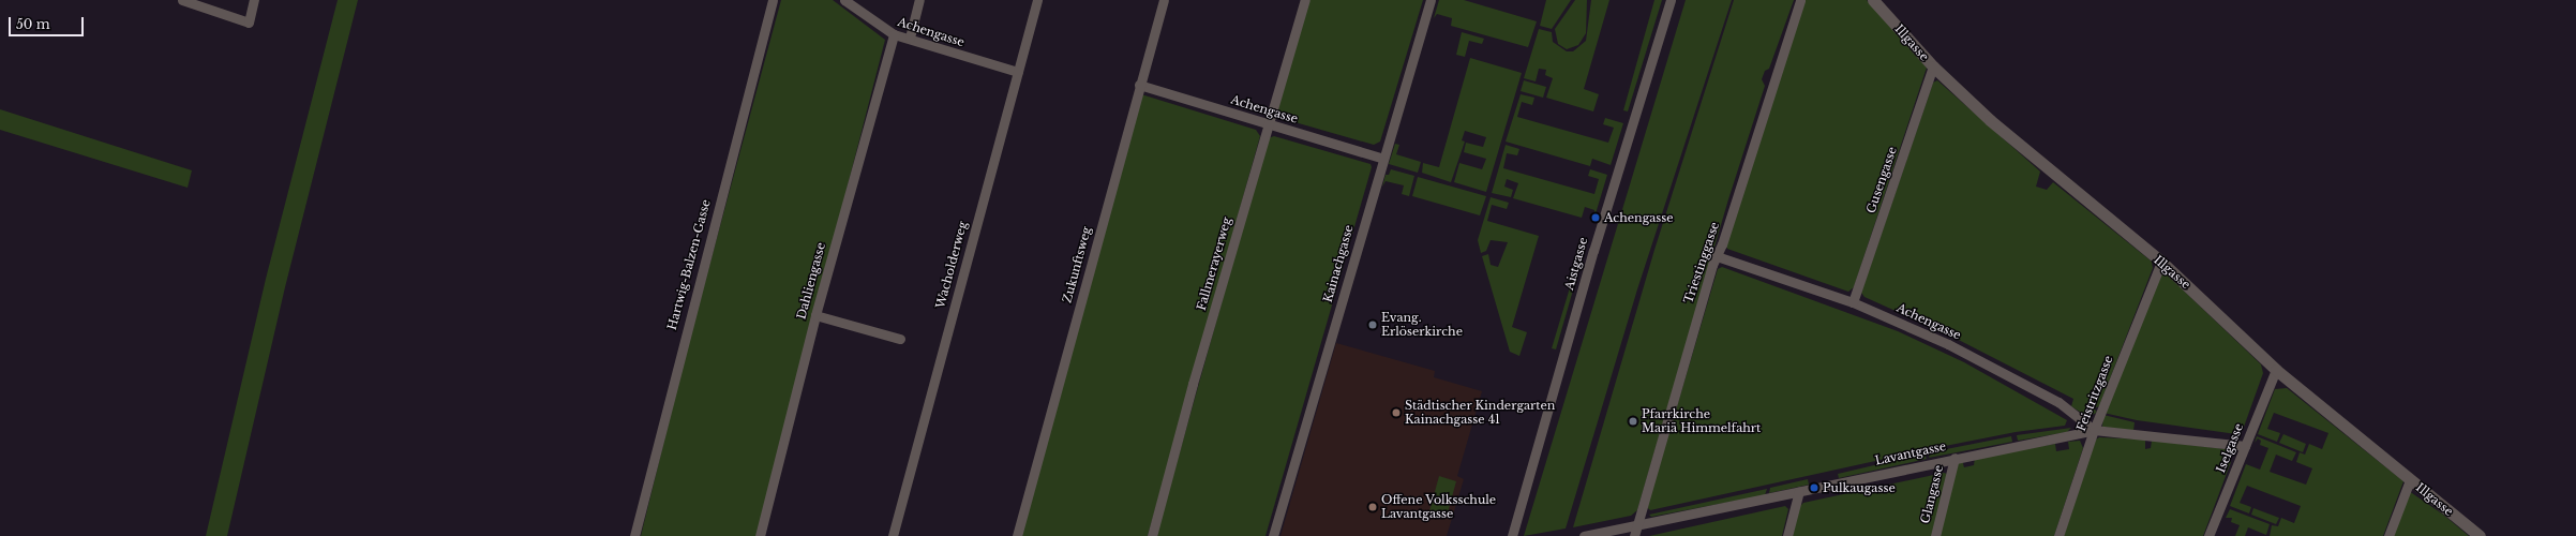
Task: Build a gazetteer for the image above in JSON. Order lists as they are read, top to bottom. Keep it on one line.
{"streets":{"street":["Achengasse","Illgasse","Gusengasse","Triestinggasse","Fallmerayerweg","Kainachgasse","Aistgasse","Hartwig-Balzen-Gasse","Wacholderweg","Zukunftsweg","Dahliengasse","Feistritzgasse","Iselgasse","Lavantgasse","Glangasse"]},"crossings":[["Achengasse","Gusengasse"],["Achengasse","Triestinggasse"],["Achengasse","Fallmerayerweg"],["Achengasse","Kainachgasse"],["Achengasse","Wacholderweg"],["Achengasse","Zukunftsweg"],["Achengasse","Dahliengasse"],["Achengasse","Feistritzgasse"],["Achengasse","Lavantgasse"],["Illgasse","Gusengasse"],["Illgasse","Feistritzgasse"],["Illgasse","Iselgasse"],["Triestinggasse","Lavantgasse"],["Feistritzgasse","Lavantgasse"],["Iselgasse","Lavantgasse"],["Lavantgasse","Glangasse"]],"places":["Achengasse","Evang. Erlöserkirche","Städtischer Kindergarten Kainachgasse 41","Pfarrkirche Mariä Himmelfahrt","Pulkaugasse","Offene Volksschule Lavantgasse"],"scale_bar":"50 m"}
